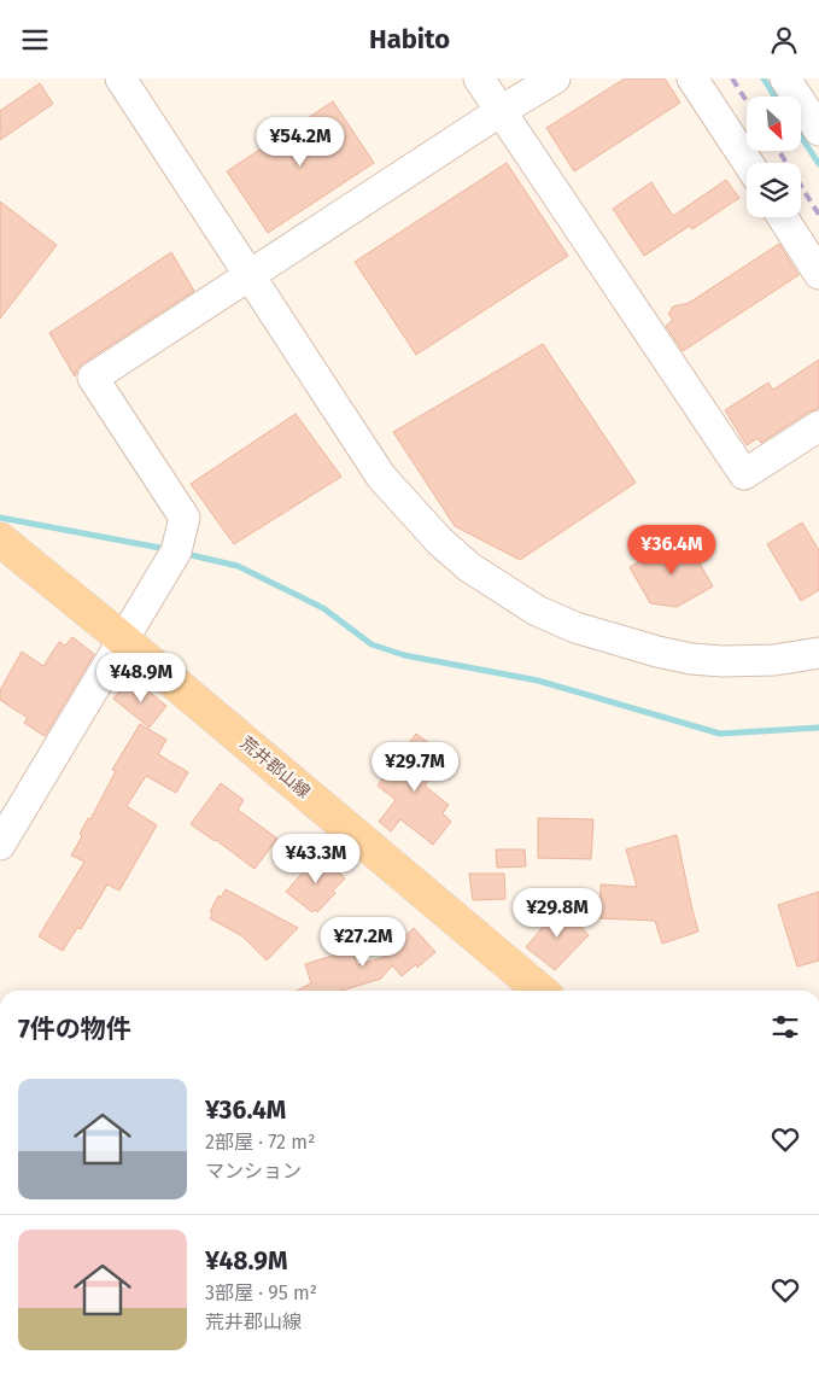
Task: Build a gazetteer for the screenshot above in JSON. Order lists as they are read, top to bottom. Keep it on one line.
{"streets":{"main road":["荒井郡山線"]},"north":"bottom right","page":{"header":"Habito","price":["¥54.2M","¥36.4M","¥48.9M","¥29.7M","¥43.3M","¥29.8M","¥27.2M"],"heading":"7件の物件","list":[{"name":"¥36.4M","note":"2部屋 · 72 m² · マンション"},{"name":"¥48.9M","note":"3部屋 · 95 m² · 荒井郡山線"}]}}
